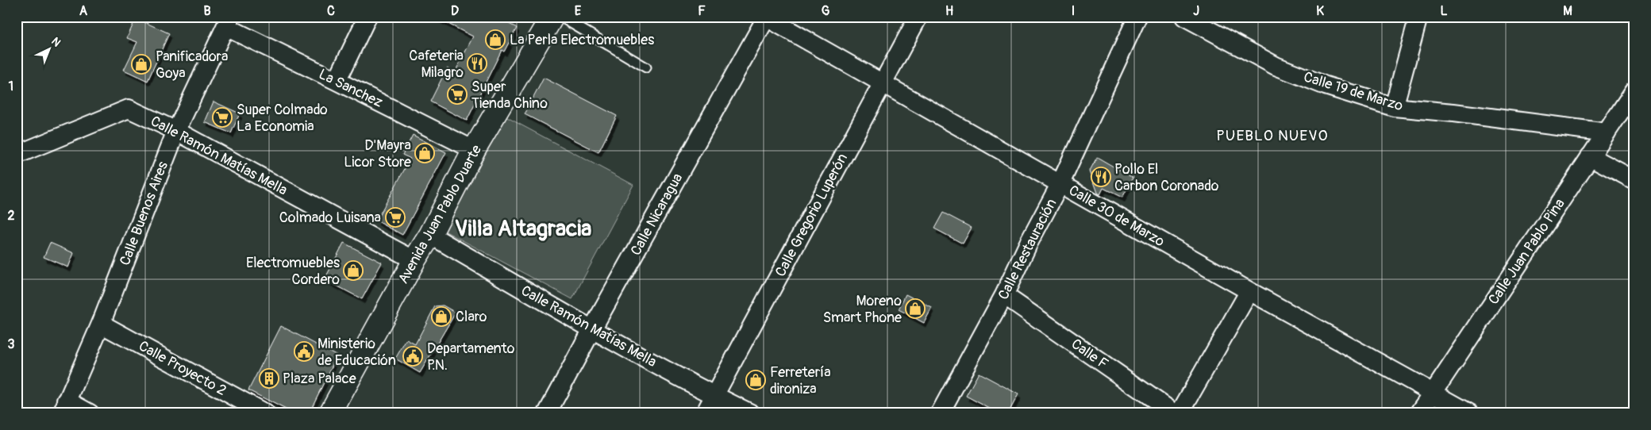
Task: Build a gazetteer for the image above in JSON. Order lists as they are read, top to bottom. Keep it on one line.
{"streets":{"main road":["Avenida Juan Pablo Duarte"],"street":["La Sanchez","Calle 19 de Marzo","Calle Ramón Matías Mella","Calle Buenos Aires","Calle Nicaragua","Calle Gregorio Luperón","Calle 30 de Marzo","Calle Restauración","Calle Juan Pablo Pina","Calle F","Calle Proyecto 2"]},"crossings":[["La Sanchez","Calle Buenos Aires"],["La Sanchez","Avenida Juan Pablo Duarte"],["Calle 19 de Marzo","Calle Juan Pablo Pina"],["Calle Ramón Matías Mella","Calle Buenos Aires"],["Calle Ramón Matías Mella","Avenida Juan Pablo Duarte"],["Calle Ramón Matías Mella","Calle Nicaragua"],["Calle Ramón Matías Mella","Calle Gregorio Luperón"],["Calle Buenos Aires","Calle Proyecto 2"],["Calle Nicaragua","Calle 30 de Marzo"],["Calle Gregorio Luperón","Calle 30 de Marzo"],["Calle 30 de Marzo","Calle Restauración"],["Calle 30 de Marzo","Calle Juan Pablo Pina"],["Calle Restauración","Calle F"]],"districts":["PUEBLO NUEVO","Villa Altagracia"],"places":{"shop":["La Perla Electromuebles","Panificadora Goya","D'Mayra Licor Store","Electromuebles Cordero","Moreno Smart Phone","Claro","Ferretería dironiza"],"restaurant":["Cafeteria Milagro","Pollo El Carbon Coronado"],"supermarket":["Super Tienda Chino","Super Colmado La Economia","Colmado Luisana"],"public building":["Ministerio de Educación","Departamento P.N."],"building":["Plaza Palace"]},"north":"top right","grid":{"columns":["A","B","C","D","E","F","G","H","I","J","K","L","M"],"rows":["1","2","3"]}}
